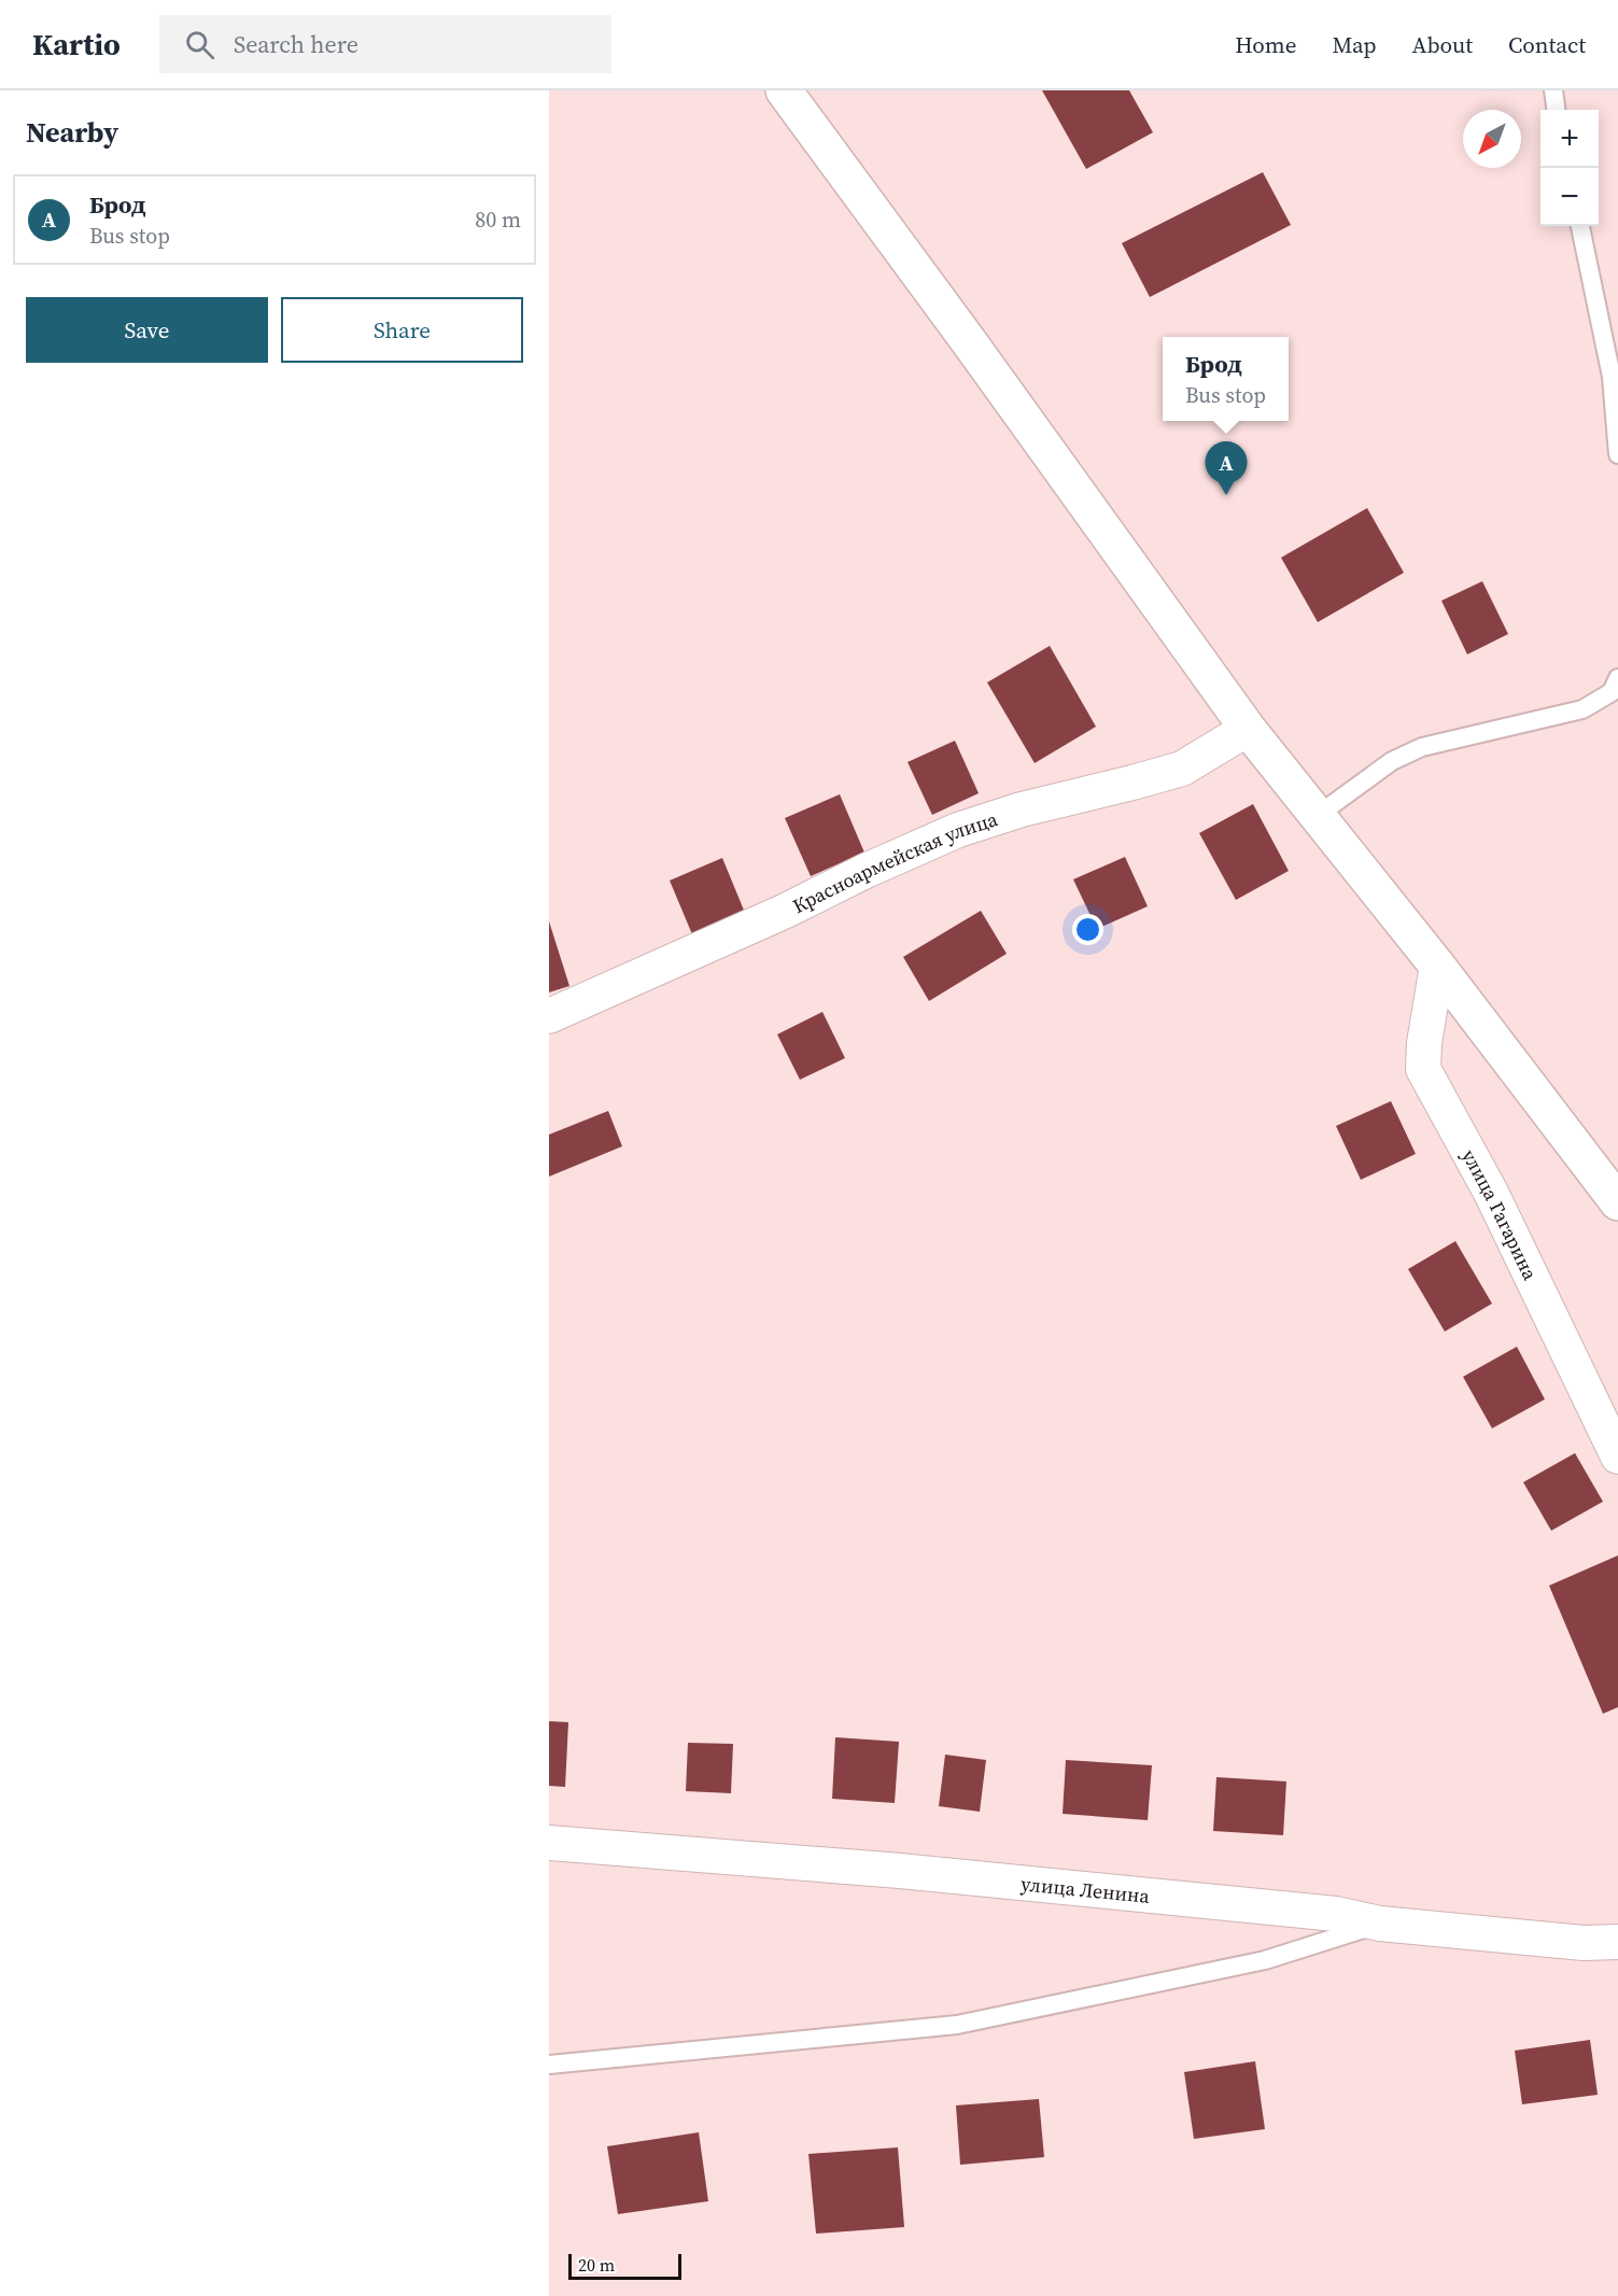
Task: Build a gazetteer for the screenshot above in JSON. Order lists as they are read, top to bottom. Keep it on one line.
{"streets":{"street":["Красноармейская улица","улица Гагарина","улица Ленина"]},"scale_bar":"20 m","north":"bottom left","page":{"header":"Kartio","search":"Search here","nav":["Home","Map","About","Contact"],"heading":"Nearby","map_buttons":["+","−"],"list":[{"mark":"A","name":"Брод","note":"Bus stop","value":"80 m"}],"buttons":["Save","Share"],"popup":["Брод","Bus stop"],"pins":"A","scale":"20 m"}}
